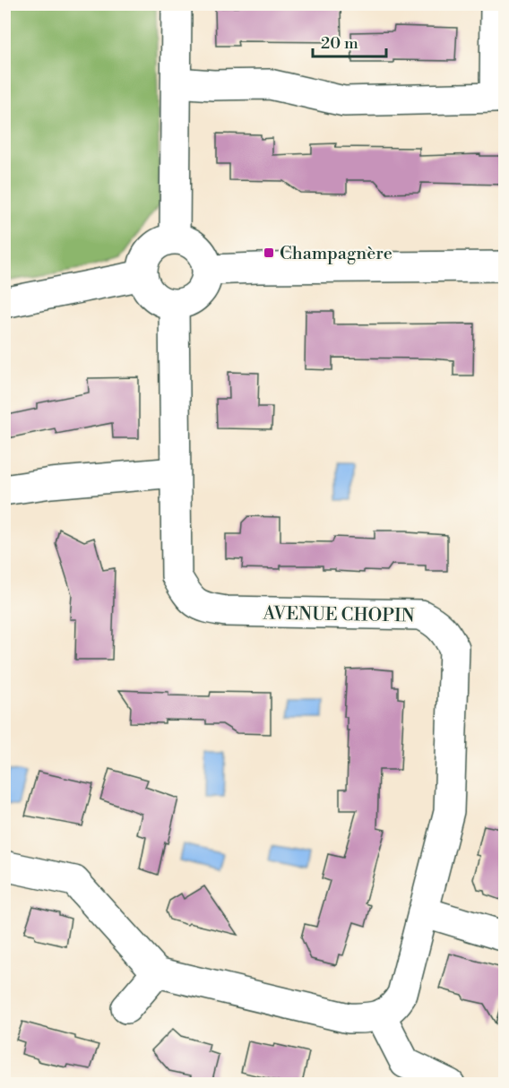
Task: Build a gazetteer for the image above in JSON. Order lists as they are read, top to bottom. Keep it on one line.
{"streets":{"street":["AVENUE CHOPIN"]},"places":{"transit":["Champagnère"]},"scale_bar":"20 m"}
